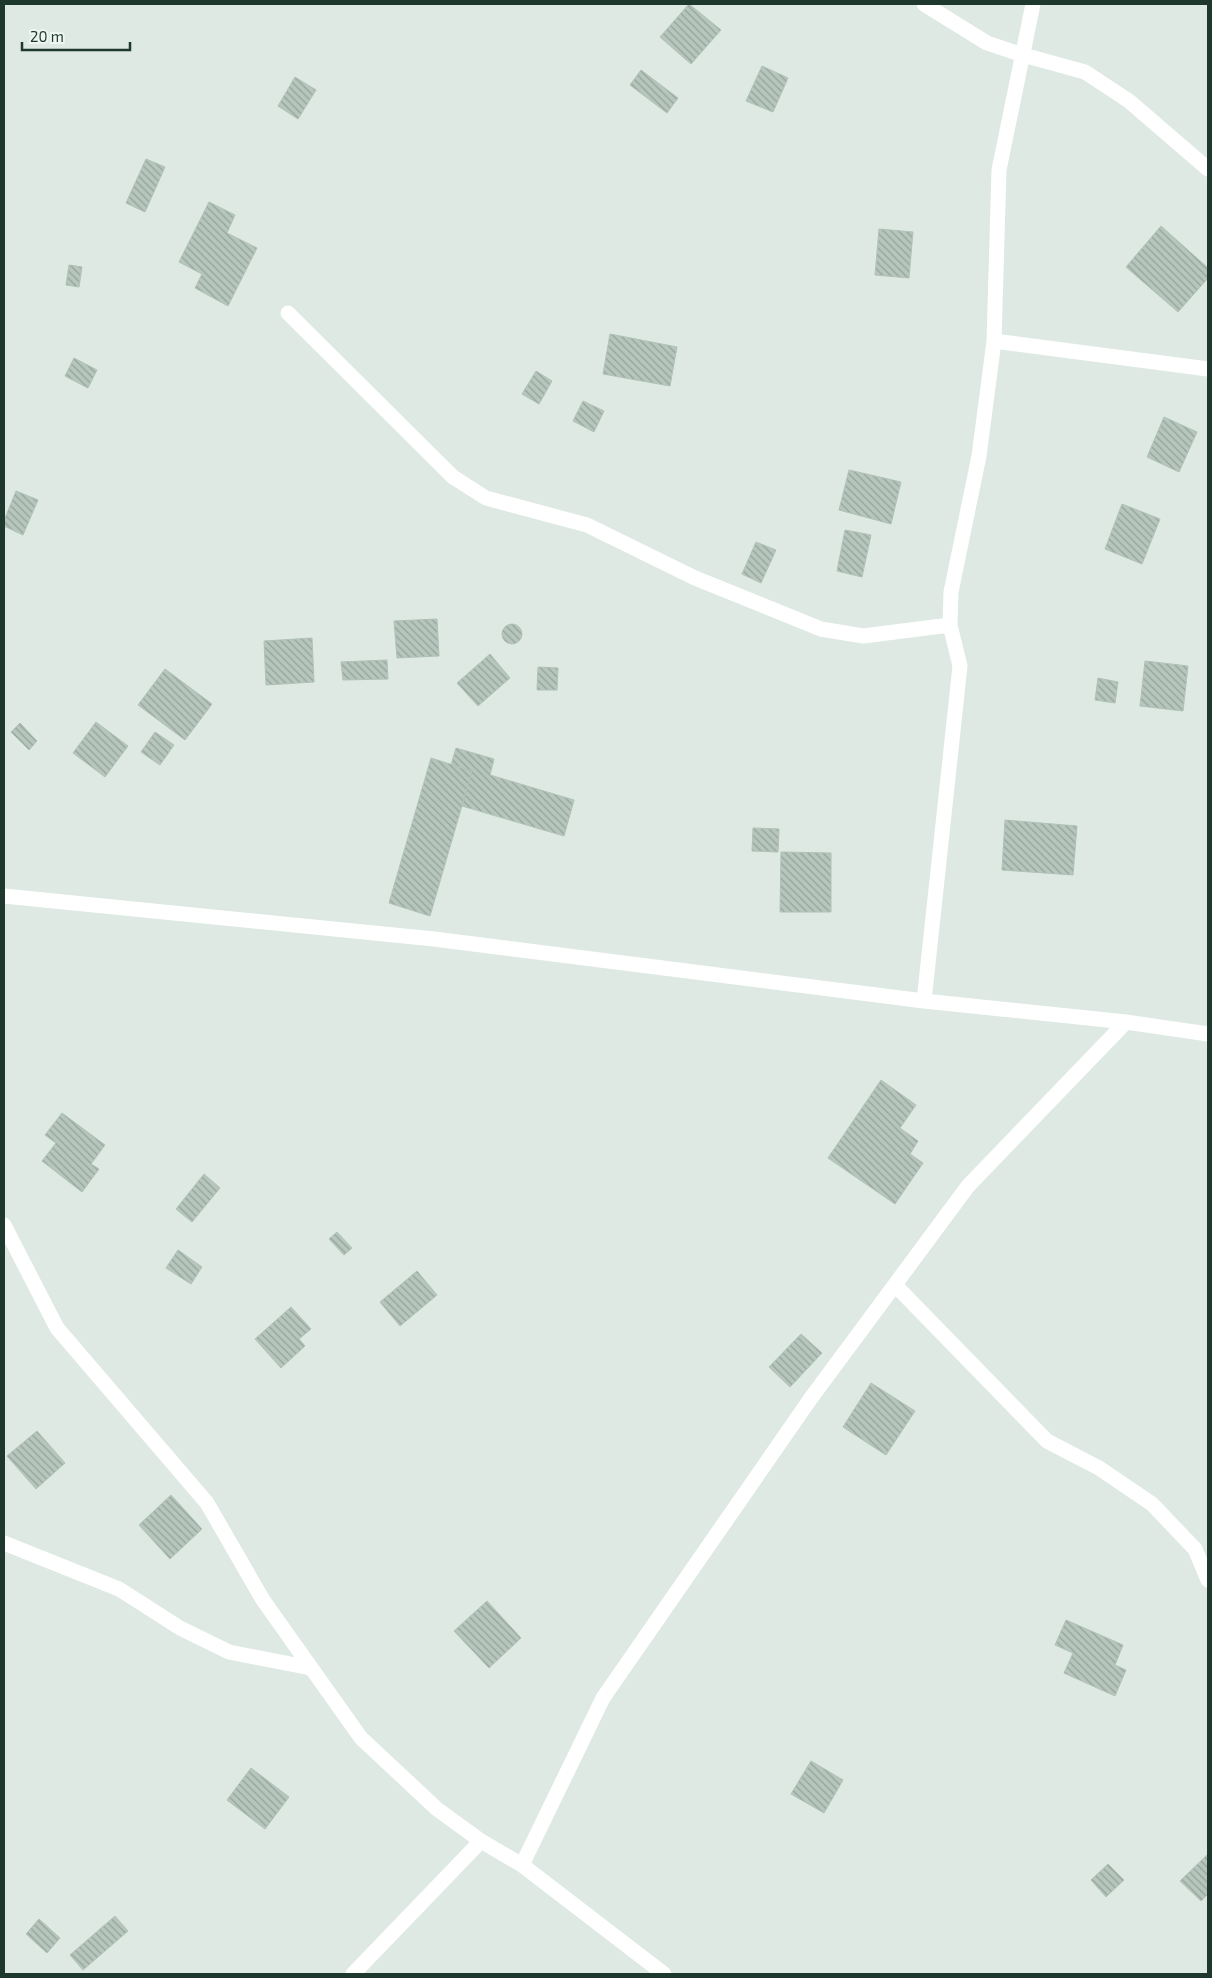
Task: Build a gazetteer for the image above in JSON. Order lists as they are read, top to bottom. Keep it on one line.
{"scale_bar":"20 m"}
